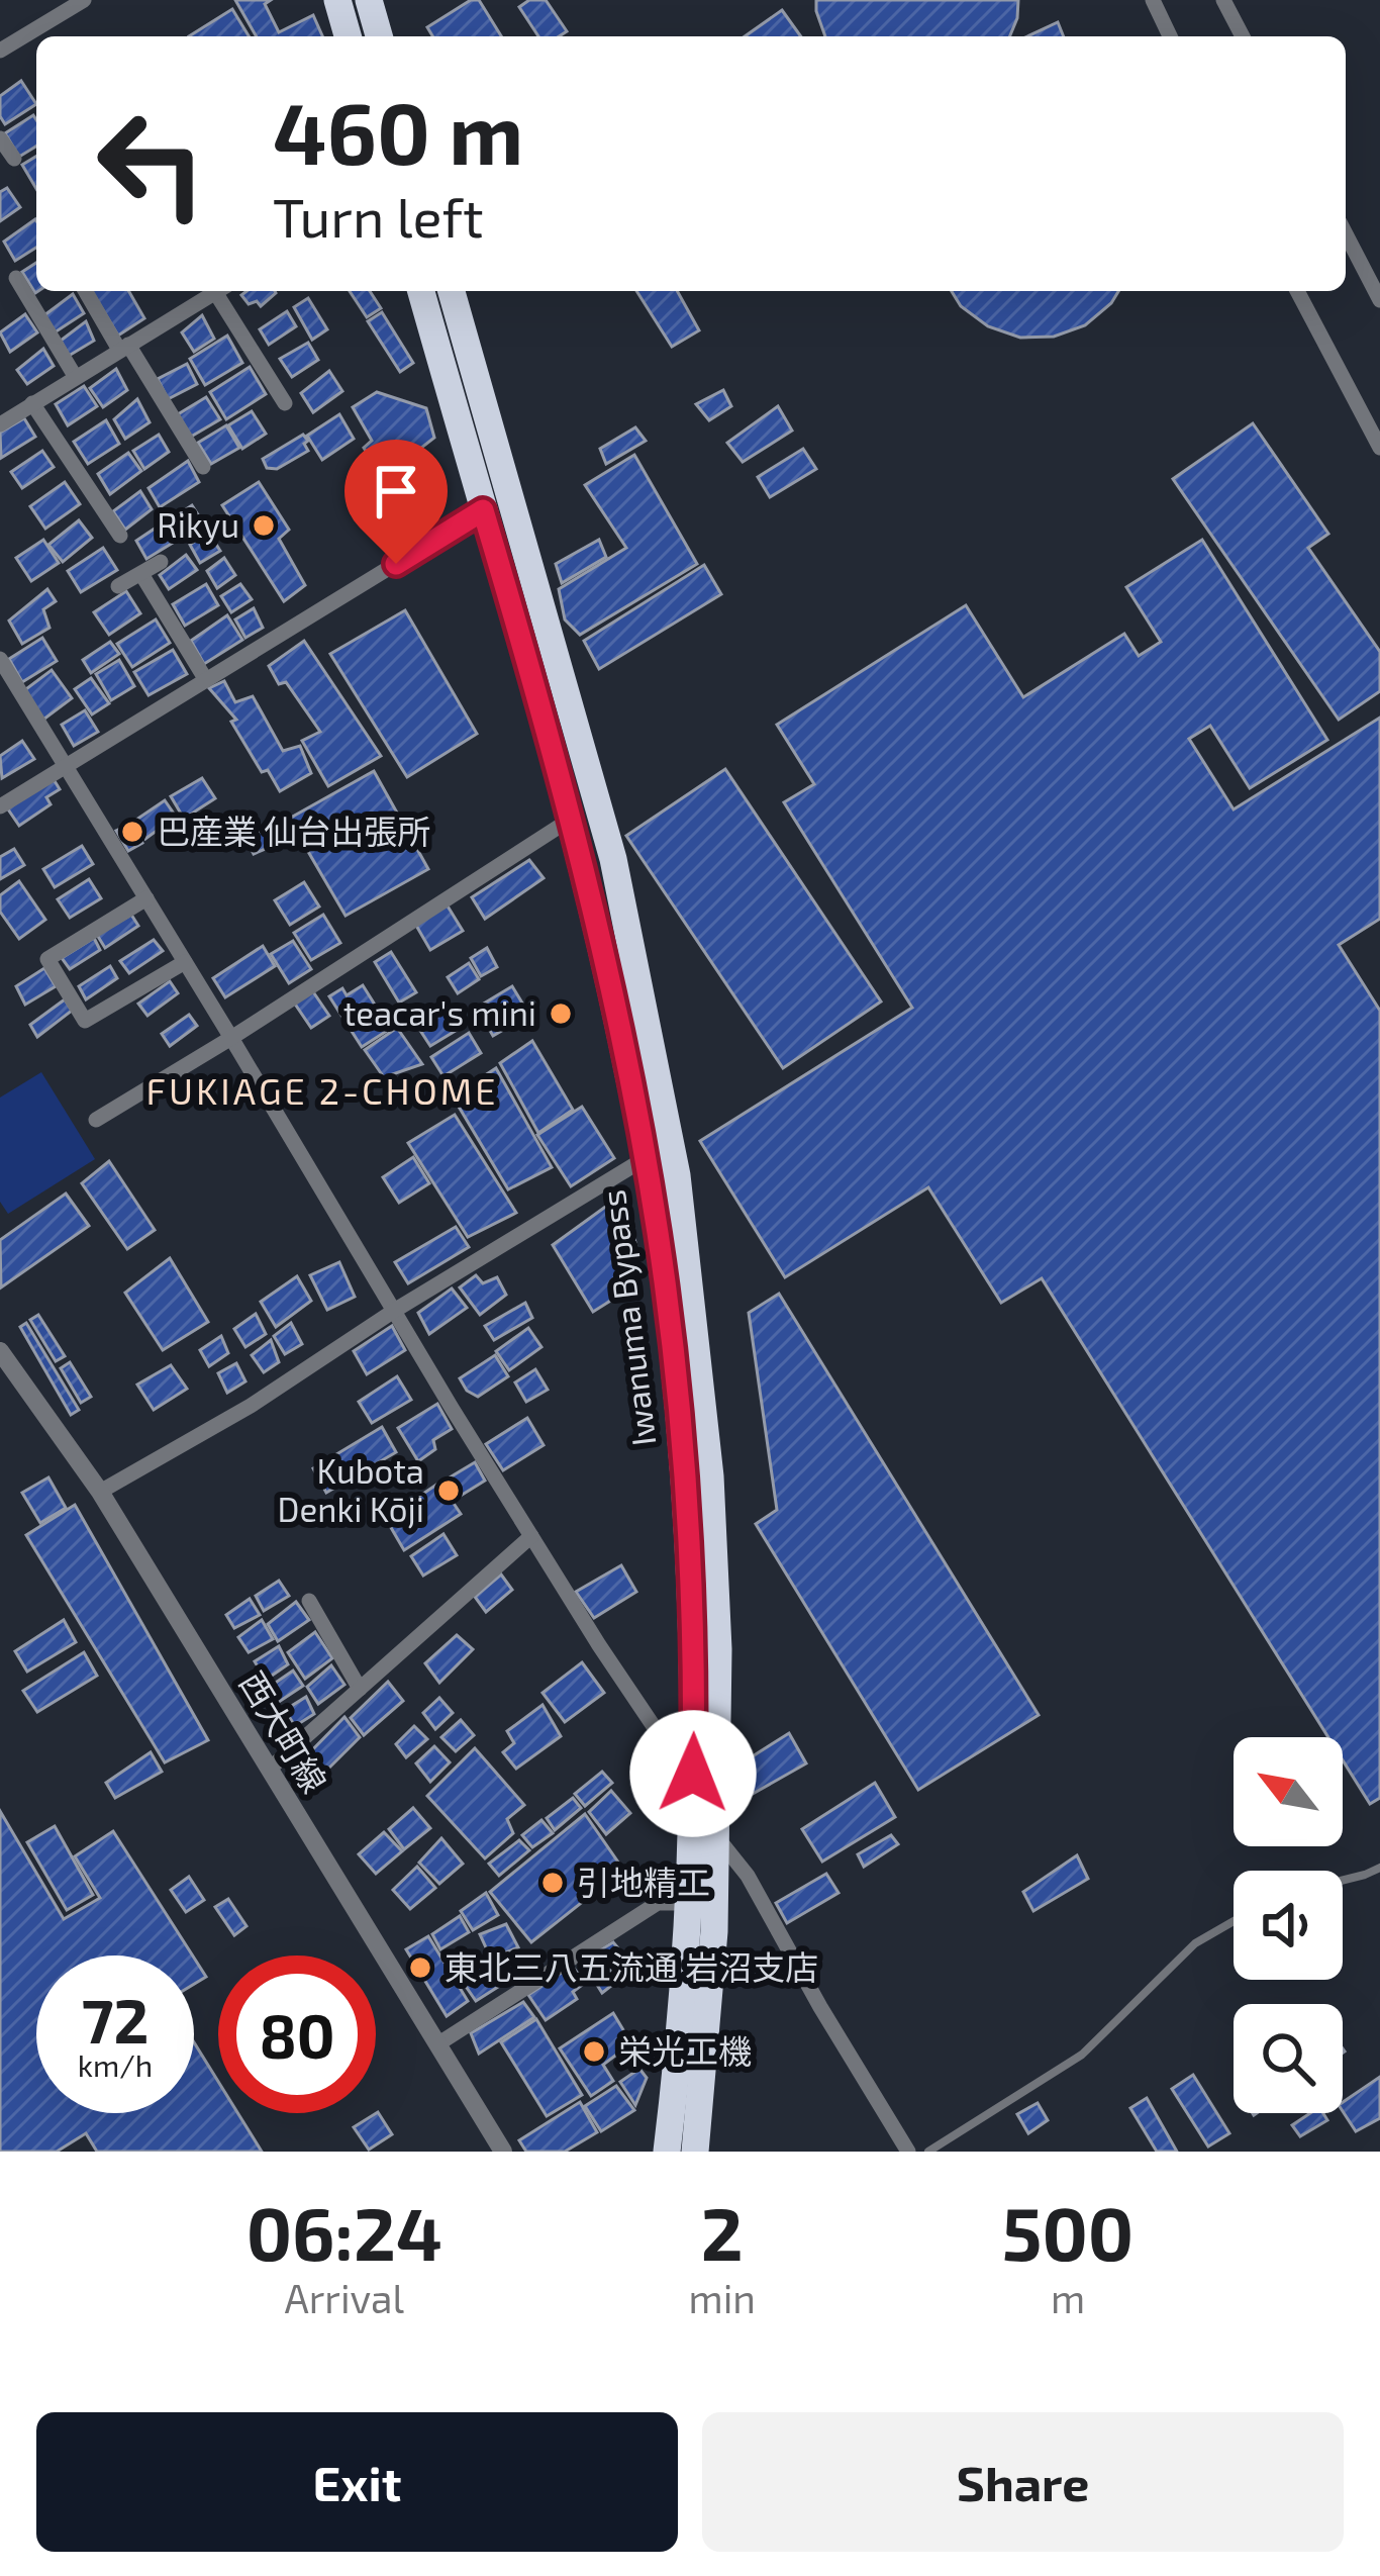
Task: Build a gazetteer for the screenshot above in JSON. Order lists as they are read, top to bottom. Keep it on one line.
{"streets":{"highway":["Iwanuma Bypass"],"street":["西大町線"]},"districts":["FUKIAGE 2-CHOME"],"places":["Rikyu","巴産業 仙台出張所","teacar's mini","Kubota Denki Kōji","引地精工","東北三八五流通 岩沼支店","栄光工機"],"north":"top left","page":{"turn":["460 m","Turn left"],"speed":"72 km/h","limit":"80","eta":["06:24","Arrival","2","min","500","m"],"buttons":["Exit","Share"]}}
